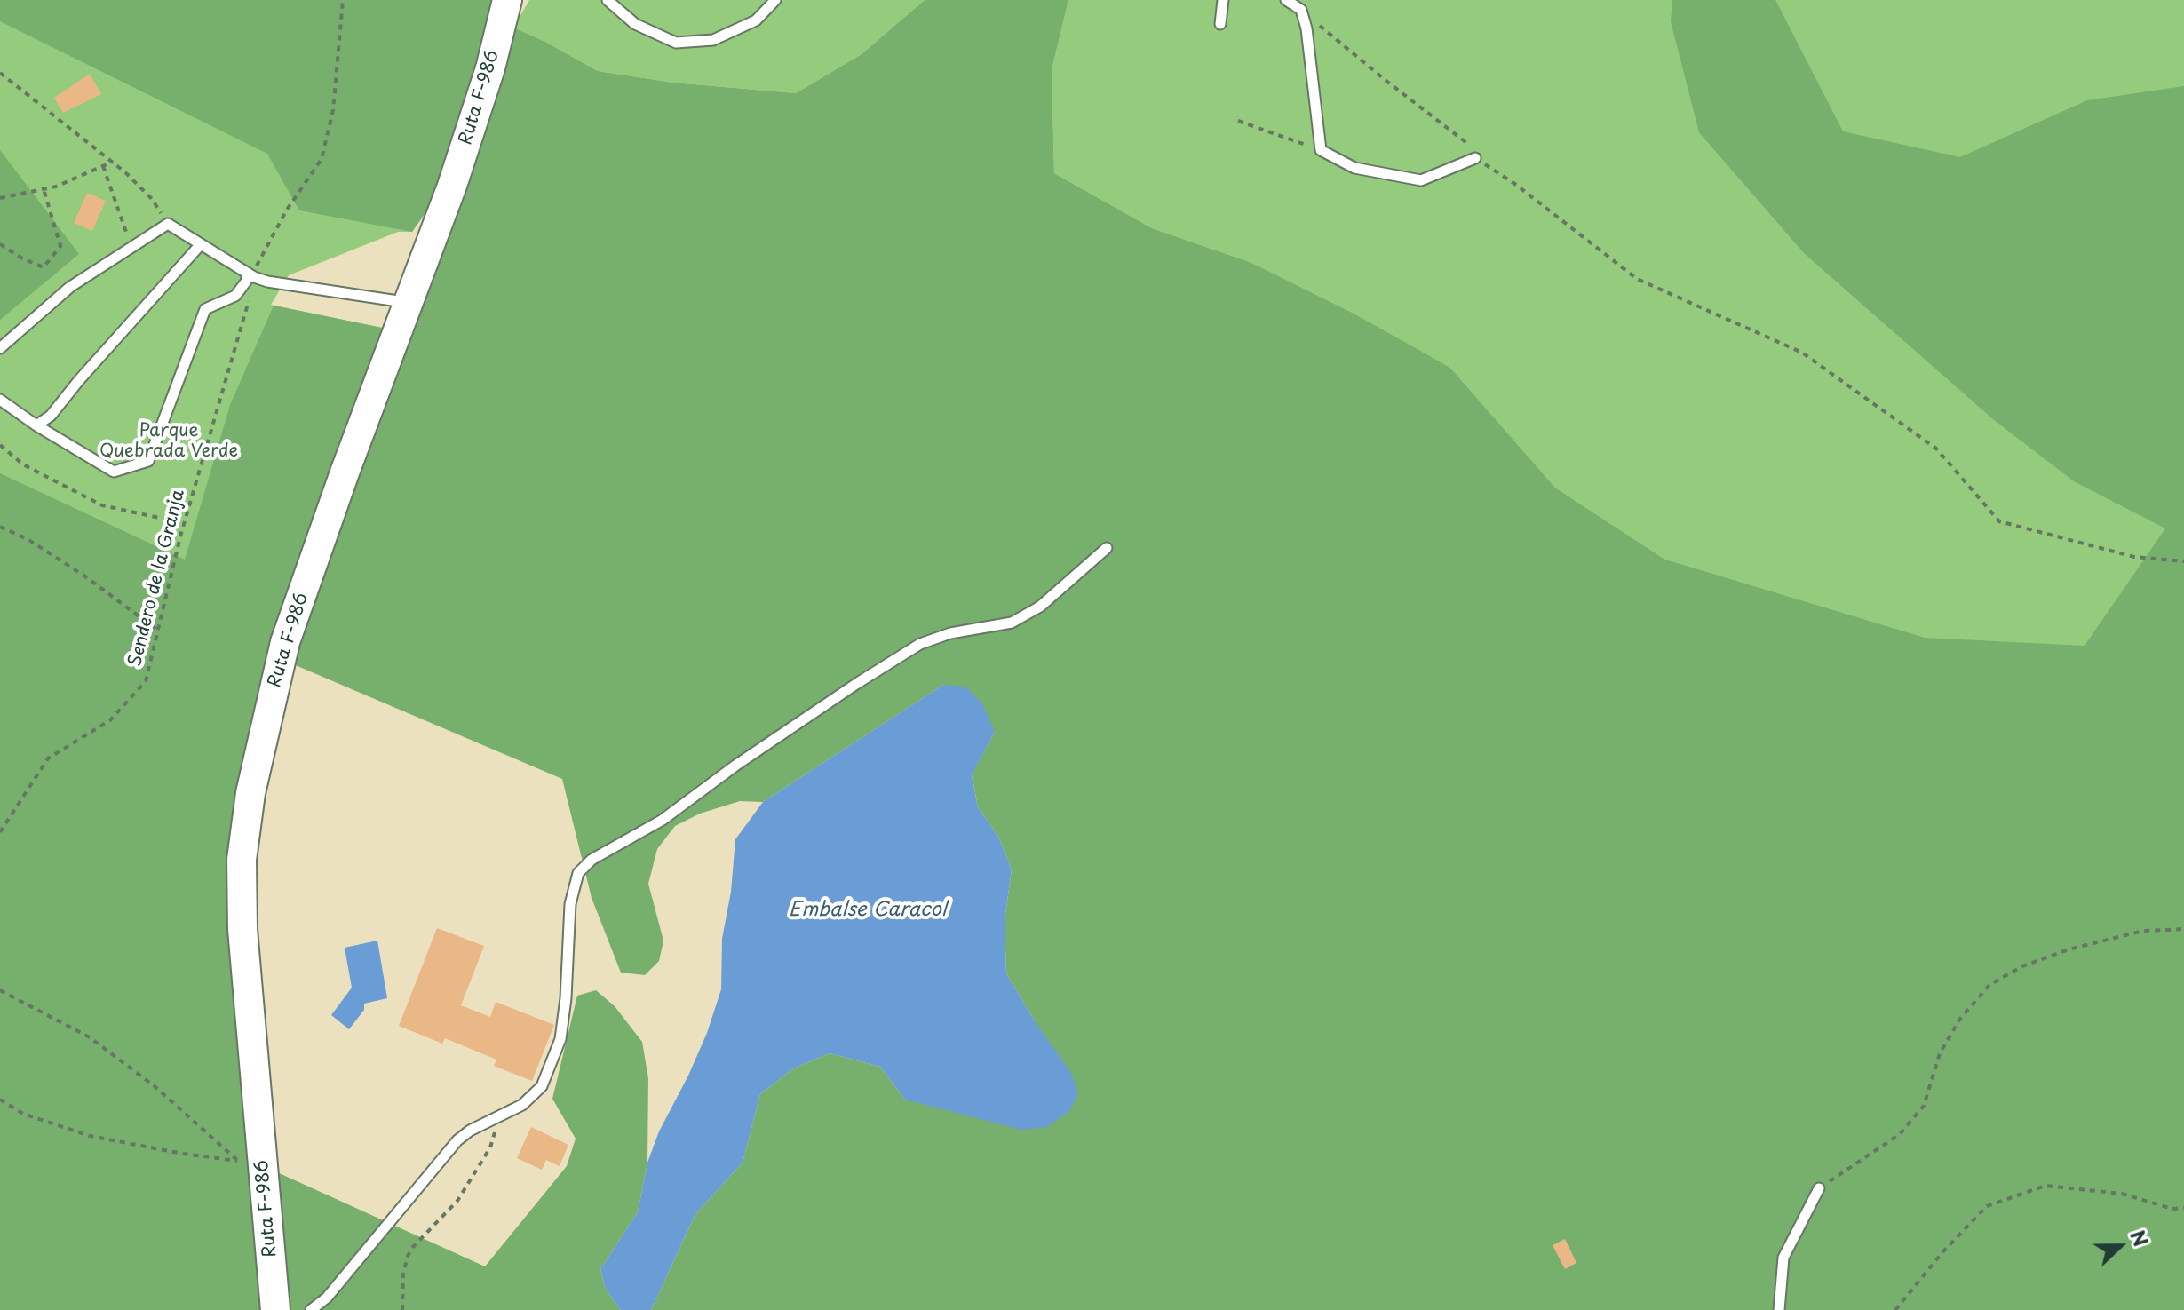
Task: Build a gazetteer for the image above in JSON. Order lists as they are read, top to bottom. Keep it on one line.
{"streets":{"main road":["Ruta F-986"],"path":["Sendero de la Granja"]},"water":["Embalse Caracol"],"parks":["Parque Quebrada Verde"],"north":"right"}
